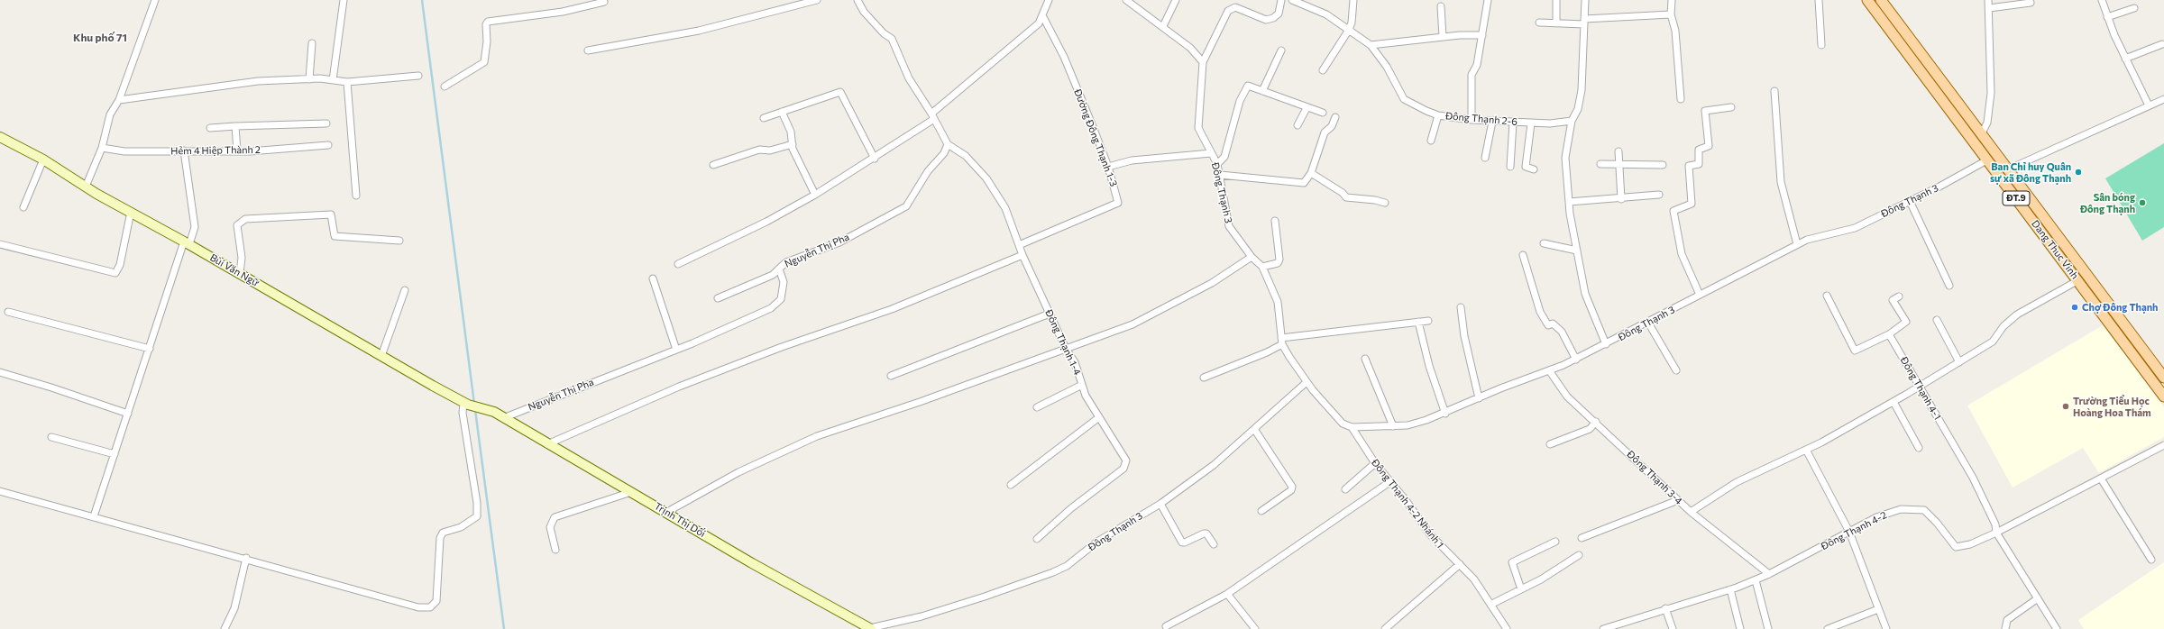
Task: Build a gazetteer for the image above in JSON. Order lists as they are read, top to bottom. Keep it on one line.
{"streets":{"main road":["ĐT.9","Dang Thuc Vinh","Bùi Văn Ngữ","Trịnh Thị Dối"],"street":["Đông Thạnh 2-6","Đường Đông Thạnh 1-3","Hẻm 4 Hiệp Thành 2","Đông Thạnh 3","Nguyễn Thị Pha","Đông Thạnh 1-4","Đông Thạnh 4-1","Đông Thạnh 3-4","Đông Thạnh 4-2 Nhánh 1","Đông Thạnh 4-2"]},"crossings":[["Đường Đông Thạnh 1-3","Đông Thạnh 1-4"],["Đông Thạnh 3","Dang Thuc Vinh"],["Đông Thạnh 3","Đông Thạnh 3-4"],["Đông Thạnh 3","Đông Thạnh 4-2 Nhánh 1"],["Đông Thạnh 3","Trịnh Thị Dối"],["Nguyễn Thị Pha","Đông Thạnh 1-4"],["Nguyễn Thị Pha","Trịnh Thị Dối"],["Bùi Văn Ngữ","Trịnh Thị Dối"],["Đông Thạnh 4-1","Đông Thạnh 4-2"],["Đông Thạnh 3-4","Đông Thạnh 4-2"]],"districts":["Khu phố 71"],"places":["Ban Chỉ huy Quân sự xã Đông Thạnh","Sân bóng Đông Thạnh","Chợ Đông Thạnh","Trường Tiểu Học Hoàng Hoa Thám"]}
